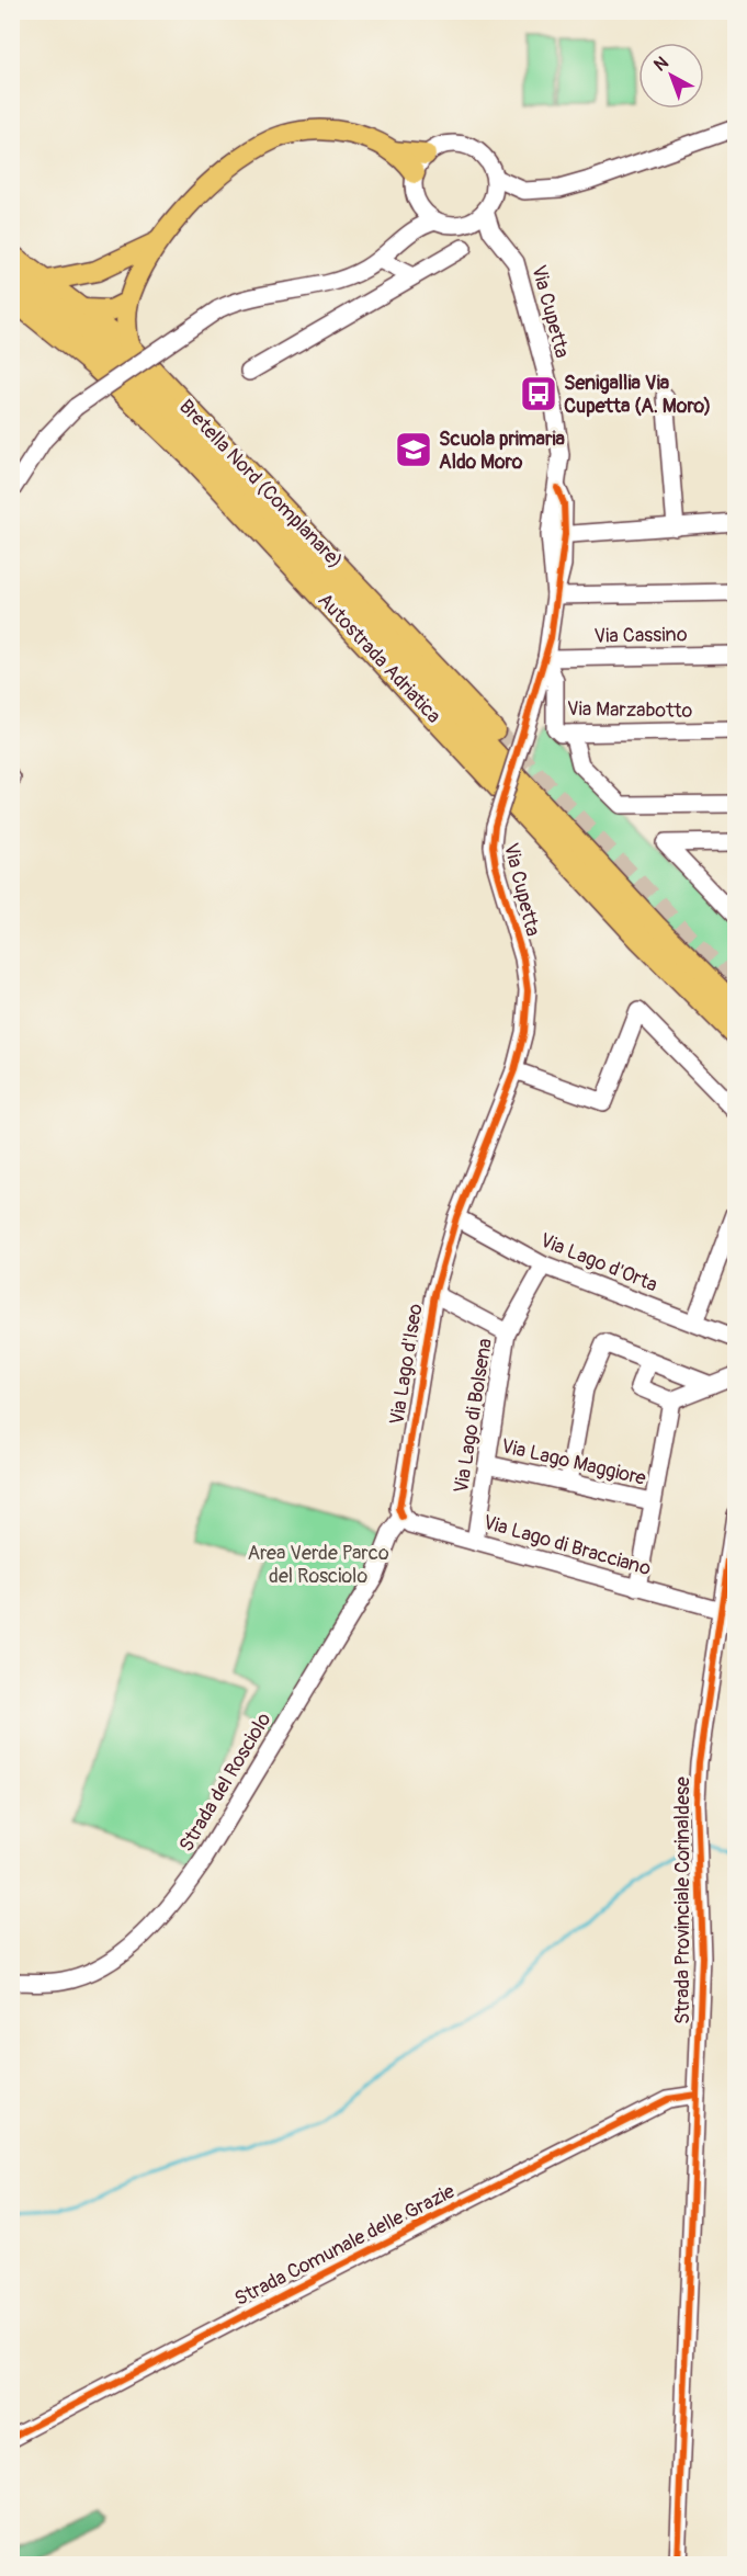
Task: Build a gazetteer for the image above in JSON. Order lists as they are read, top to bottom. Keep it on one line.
{"streets":{"highway":["Autostrada Adriatica"],"main road":["Bretella Nord (Complanare)"],"street":["Via Cupetta","Via Cassino","Via Marzabotto","Via Lago d'Orta","Via Lago d'Iseo","Via Lago di Bolsena","Via Lago Maggiore","Via Lago di Bracciano","Strada del Rosciolo","Strada Provinciale Corinaldese","Strada Comunale delle Grazie"]},"crossings":[["Via Cupetta","Via Cassino"],["Via Cupetta","Via Marzabotto"],["Via Cupetta","Via Lago d'Orta"],["Via Cupetta","Via Lago d'Iseo"],["Via Cassino","Via Marzabotto"],["Via Lago d'Orta","Via Lago d'Iseo"],["Via Lago d'Orta","Via Lago di Bolsena"],["Via Lago d'Iseo","Via Lago di Bracciano"],["Via Lago d'Iseo","Strada del Rosciolo"],["Via Lago di Bolsena","Via Lago Maggiore"],["Via Lago di Bolsena","Via Lago di Bracciano"],["Via Lago di Bracciano","Strada del Rosciolo"],["Via Lago di Bracciano","Strada Provinciale Corinaldese"],["Strada Provinciale Corinaldese","Strada Comunale delle Grazie"]],"parks":["Area Verde Parco del Rosciolo"],"places":{"bus stop":["Senigallia Via Cupetta (A. Moro)"],"school or university":["Scuola primaria Aldo Moro"]},"north":"top left"}
